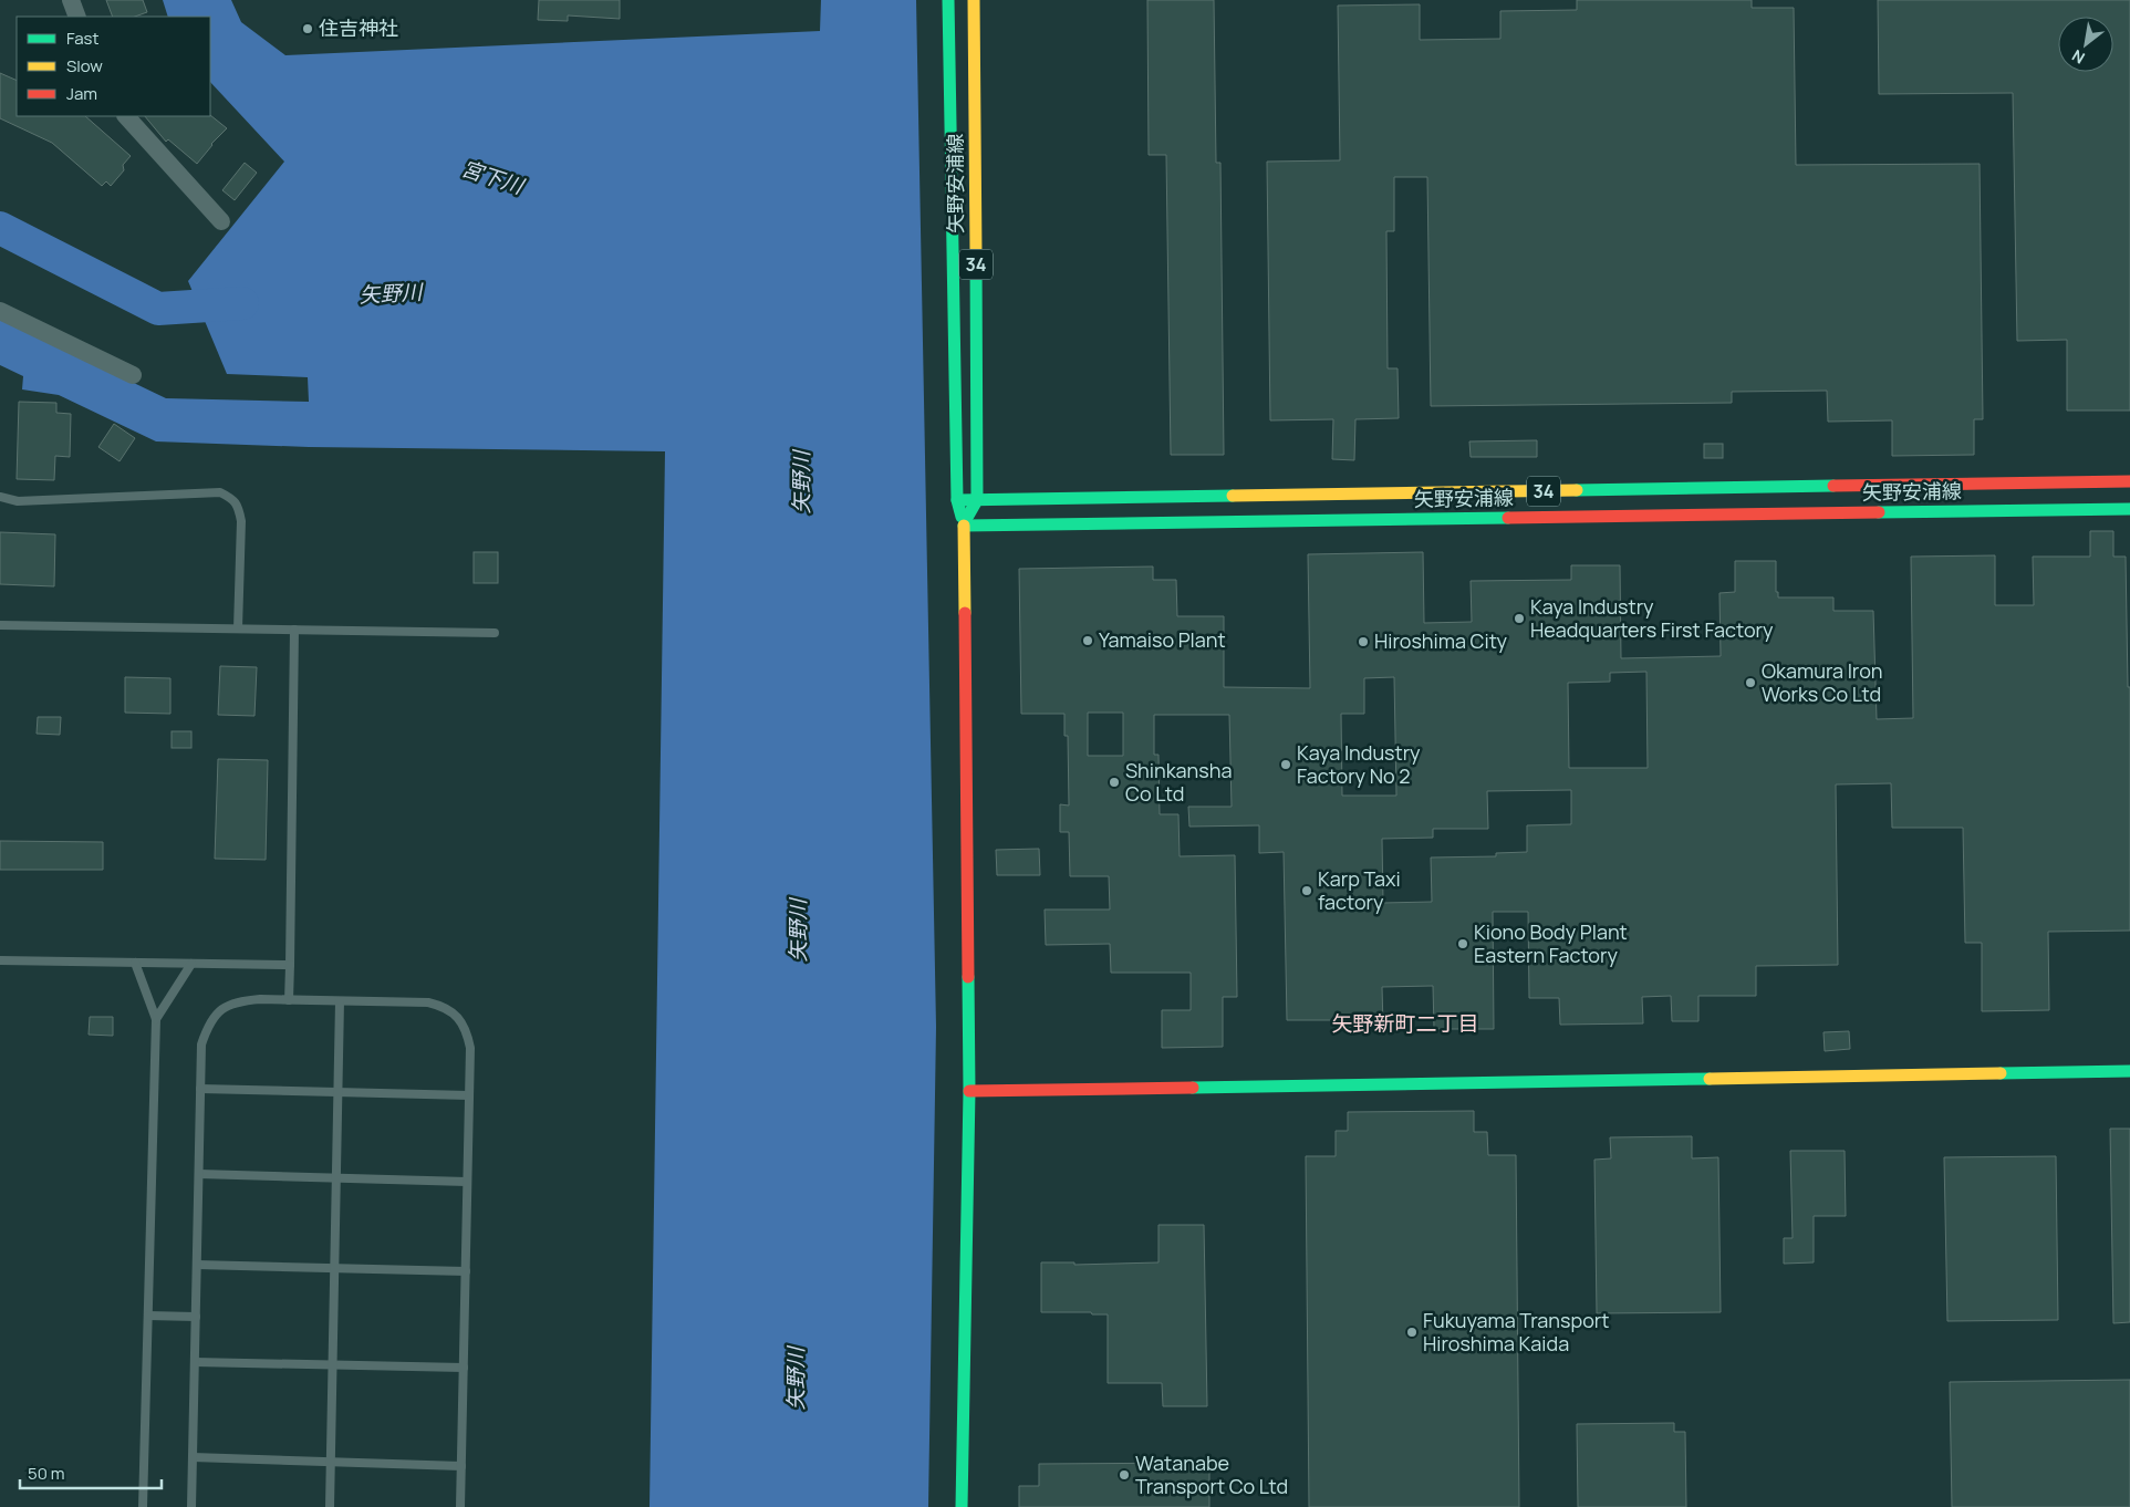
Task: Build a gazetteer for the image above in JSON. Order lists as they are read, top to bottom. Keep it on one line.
{"streets":{"main road":["矢野安浦線","34"]},"districts":["矢野新町二丁目"],"water":["宮下川","矢野川"],"places":["住吉神社","Kaya Industry Headquarters First Factory","Yamaiso Plant","Hiroshima City","Okamura Iron Works Co Ltd","Kaya Industry Factory No 2","Shinkansha Co Ltd","Karp Taxi factory","Kiono Body Plant Eastern Factory","Fukuyama Transport Hiroshima Kaida","Watanabe Transport Co Ltd"],"legend":["Fast","Slow","Jam"],"scale_bar":"50 m","north":"bottom left"}
